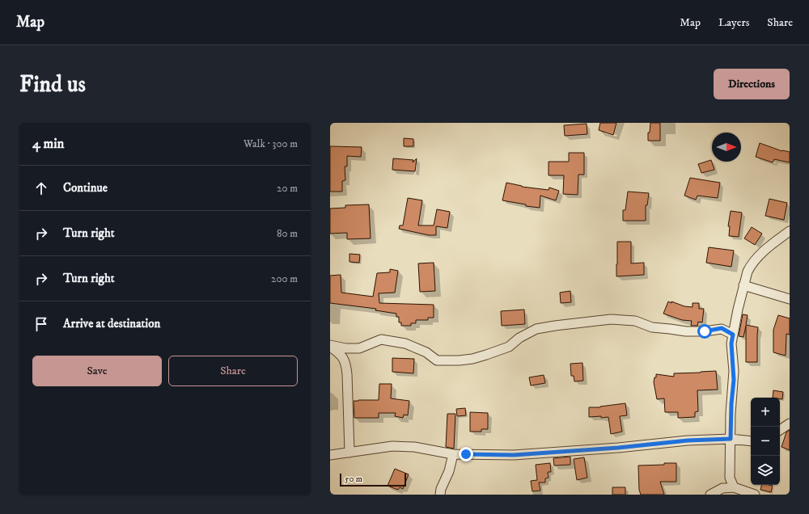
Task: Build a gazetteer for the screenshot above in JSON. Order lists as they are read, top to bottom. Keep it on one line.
{"scale_bar":"50 m","north":"right","page":{"header":"Map","nav":["Map","Layers","Share"],"buttons":["Directions",["Save","Share"]],"title":"Find us","heading":["4 min","Walk · 300 m"],"list":[["Continue","20 m"],["Turn right","80 m"],["Turn right","200 m"],"Arrive at destination"],"map_buttons":["+","−"],"scale":"50 m"}}
